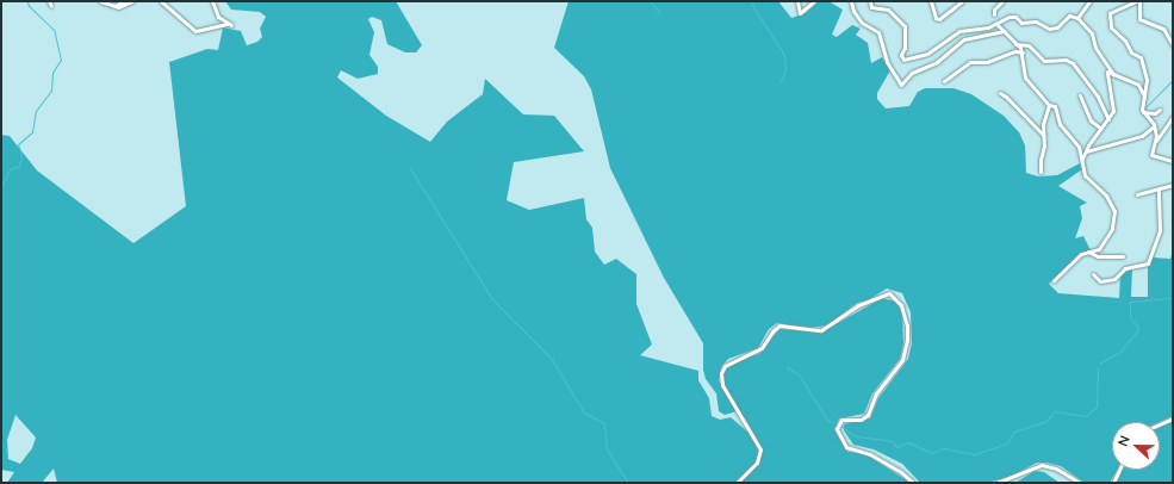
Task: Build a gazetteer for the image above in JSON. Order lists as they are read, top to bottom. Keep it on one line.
{"north":"left"}
